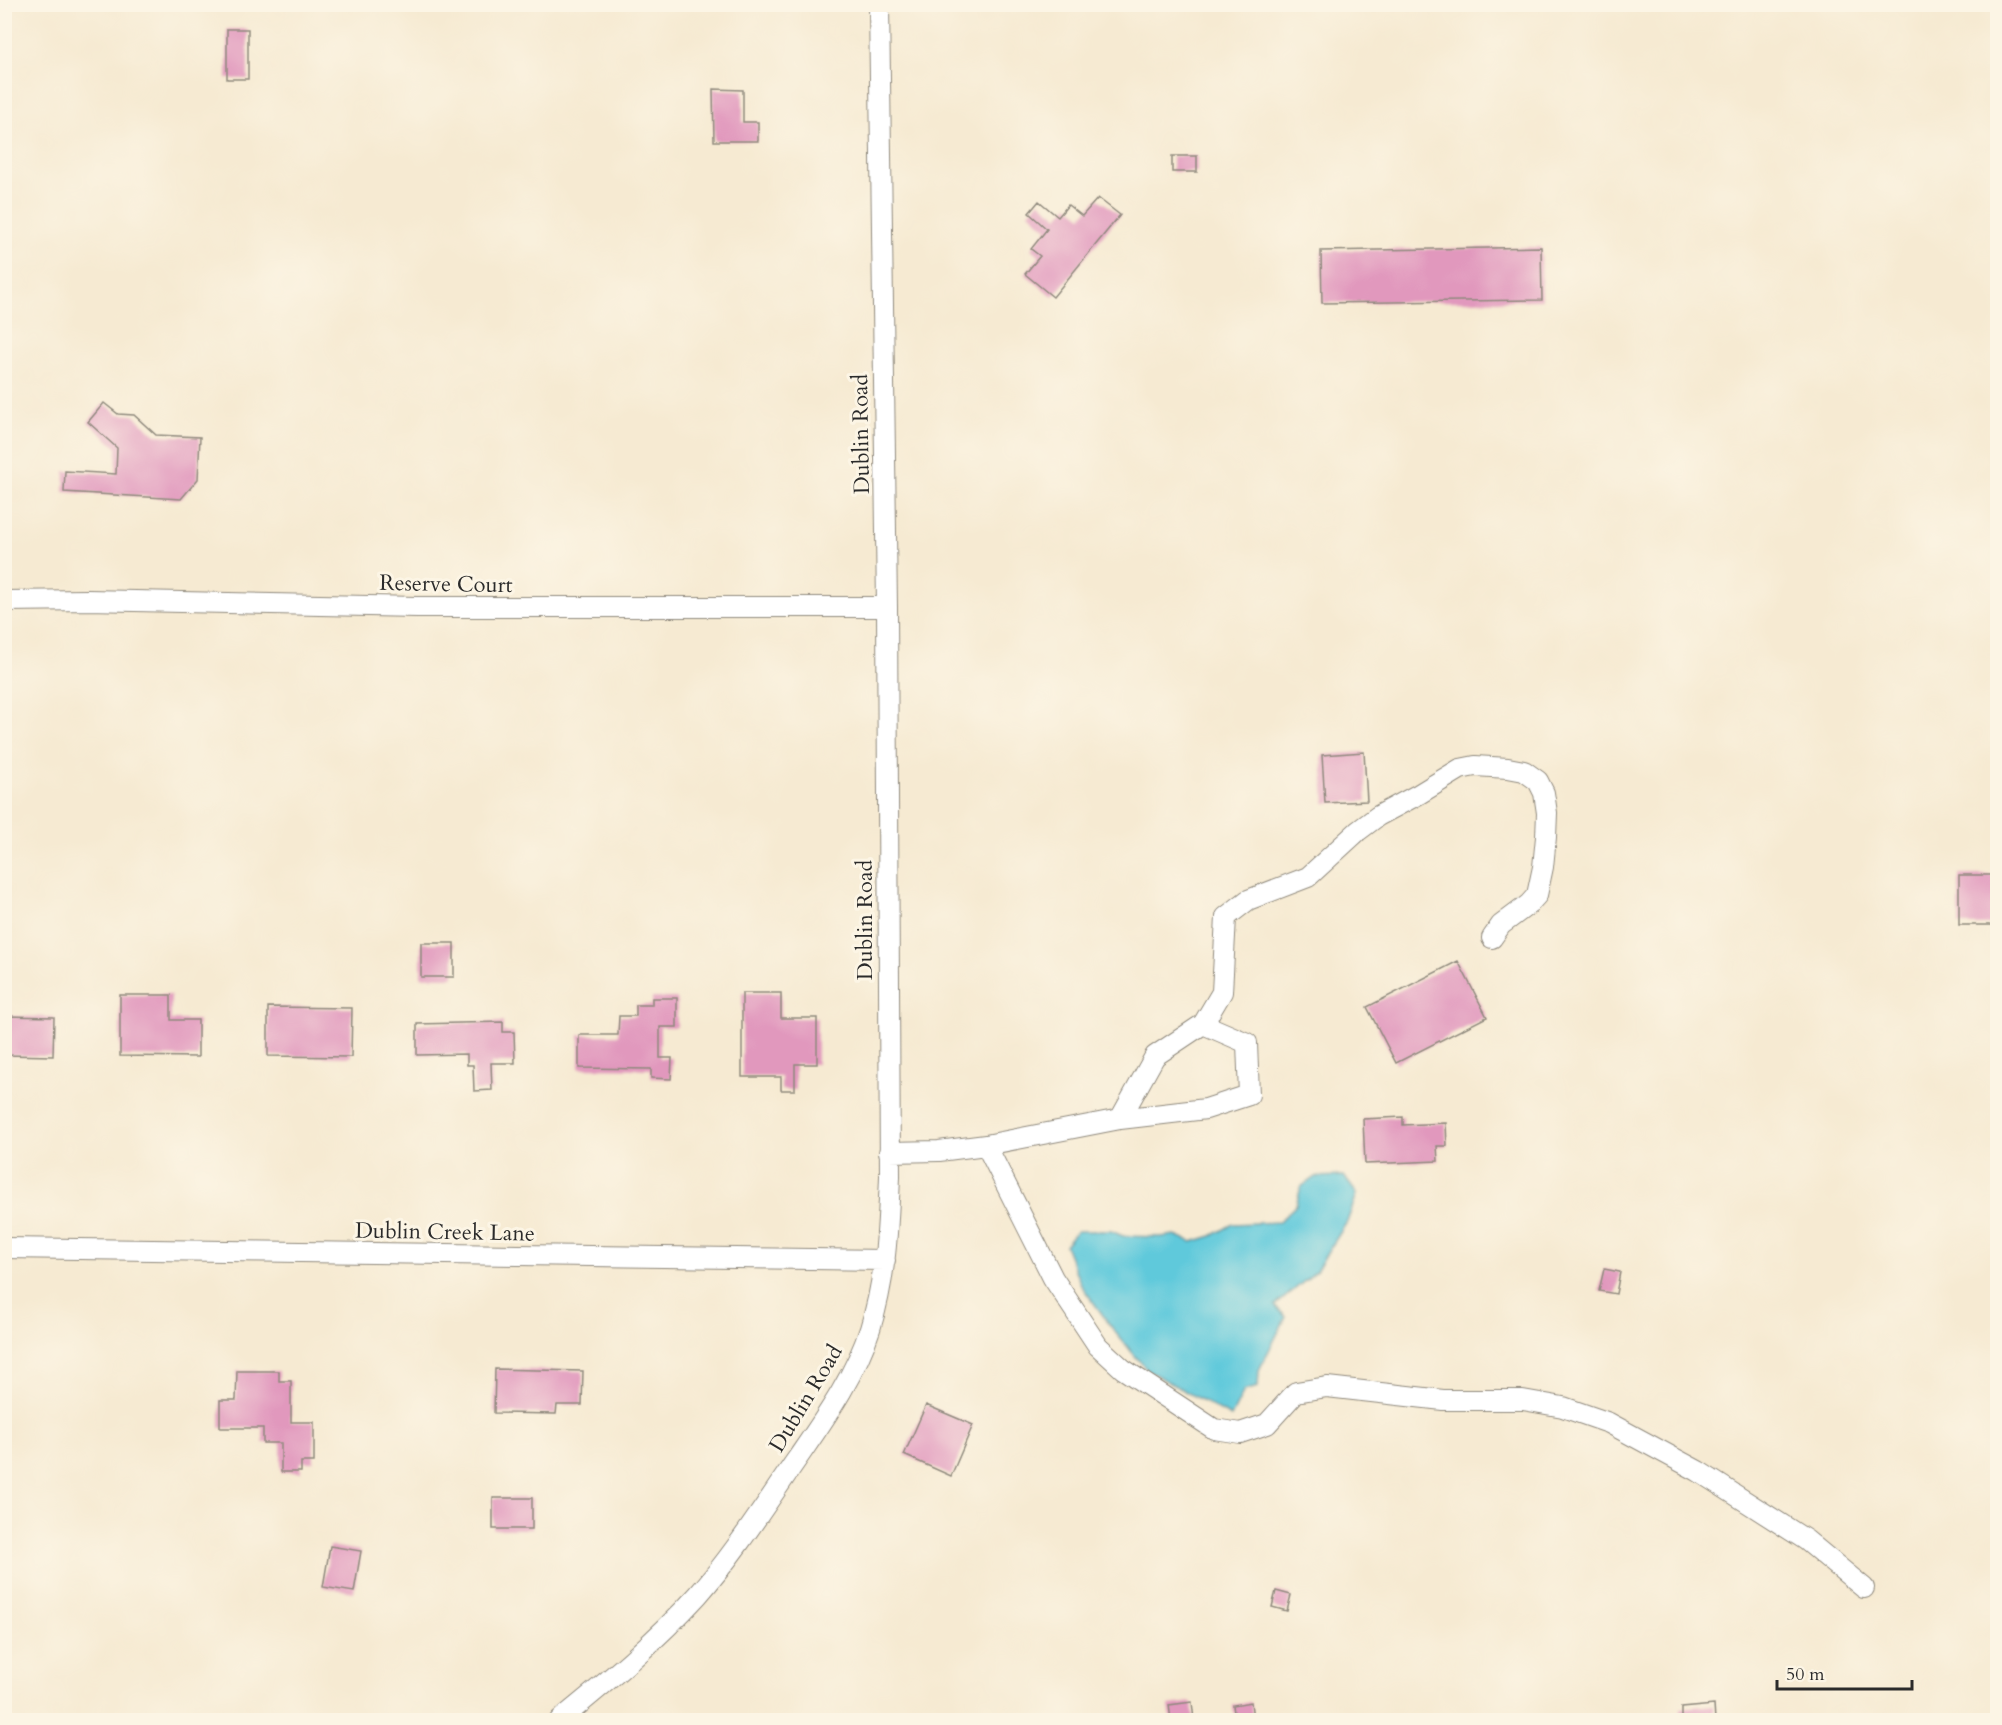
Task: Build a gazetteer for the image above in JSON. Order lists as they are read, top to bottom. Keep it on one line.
{"streets":{"street":["Dublin Road","Reserve Court","Dublin Creek Lane"]},"crossings":[["Dublin Road","Reserve Court"],["Dublin Road","Dublin Creek Lane"]],"scale_bar":"50 m"}
